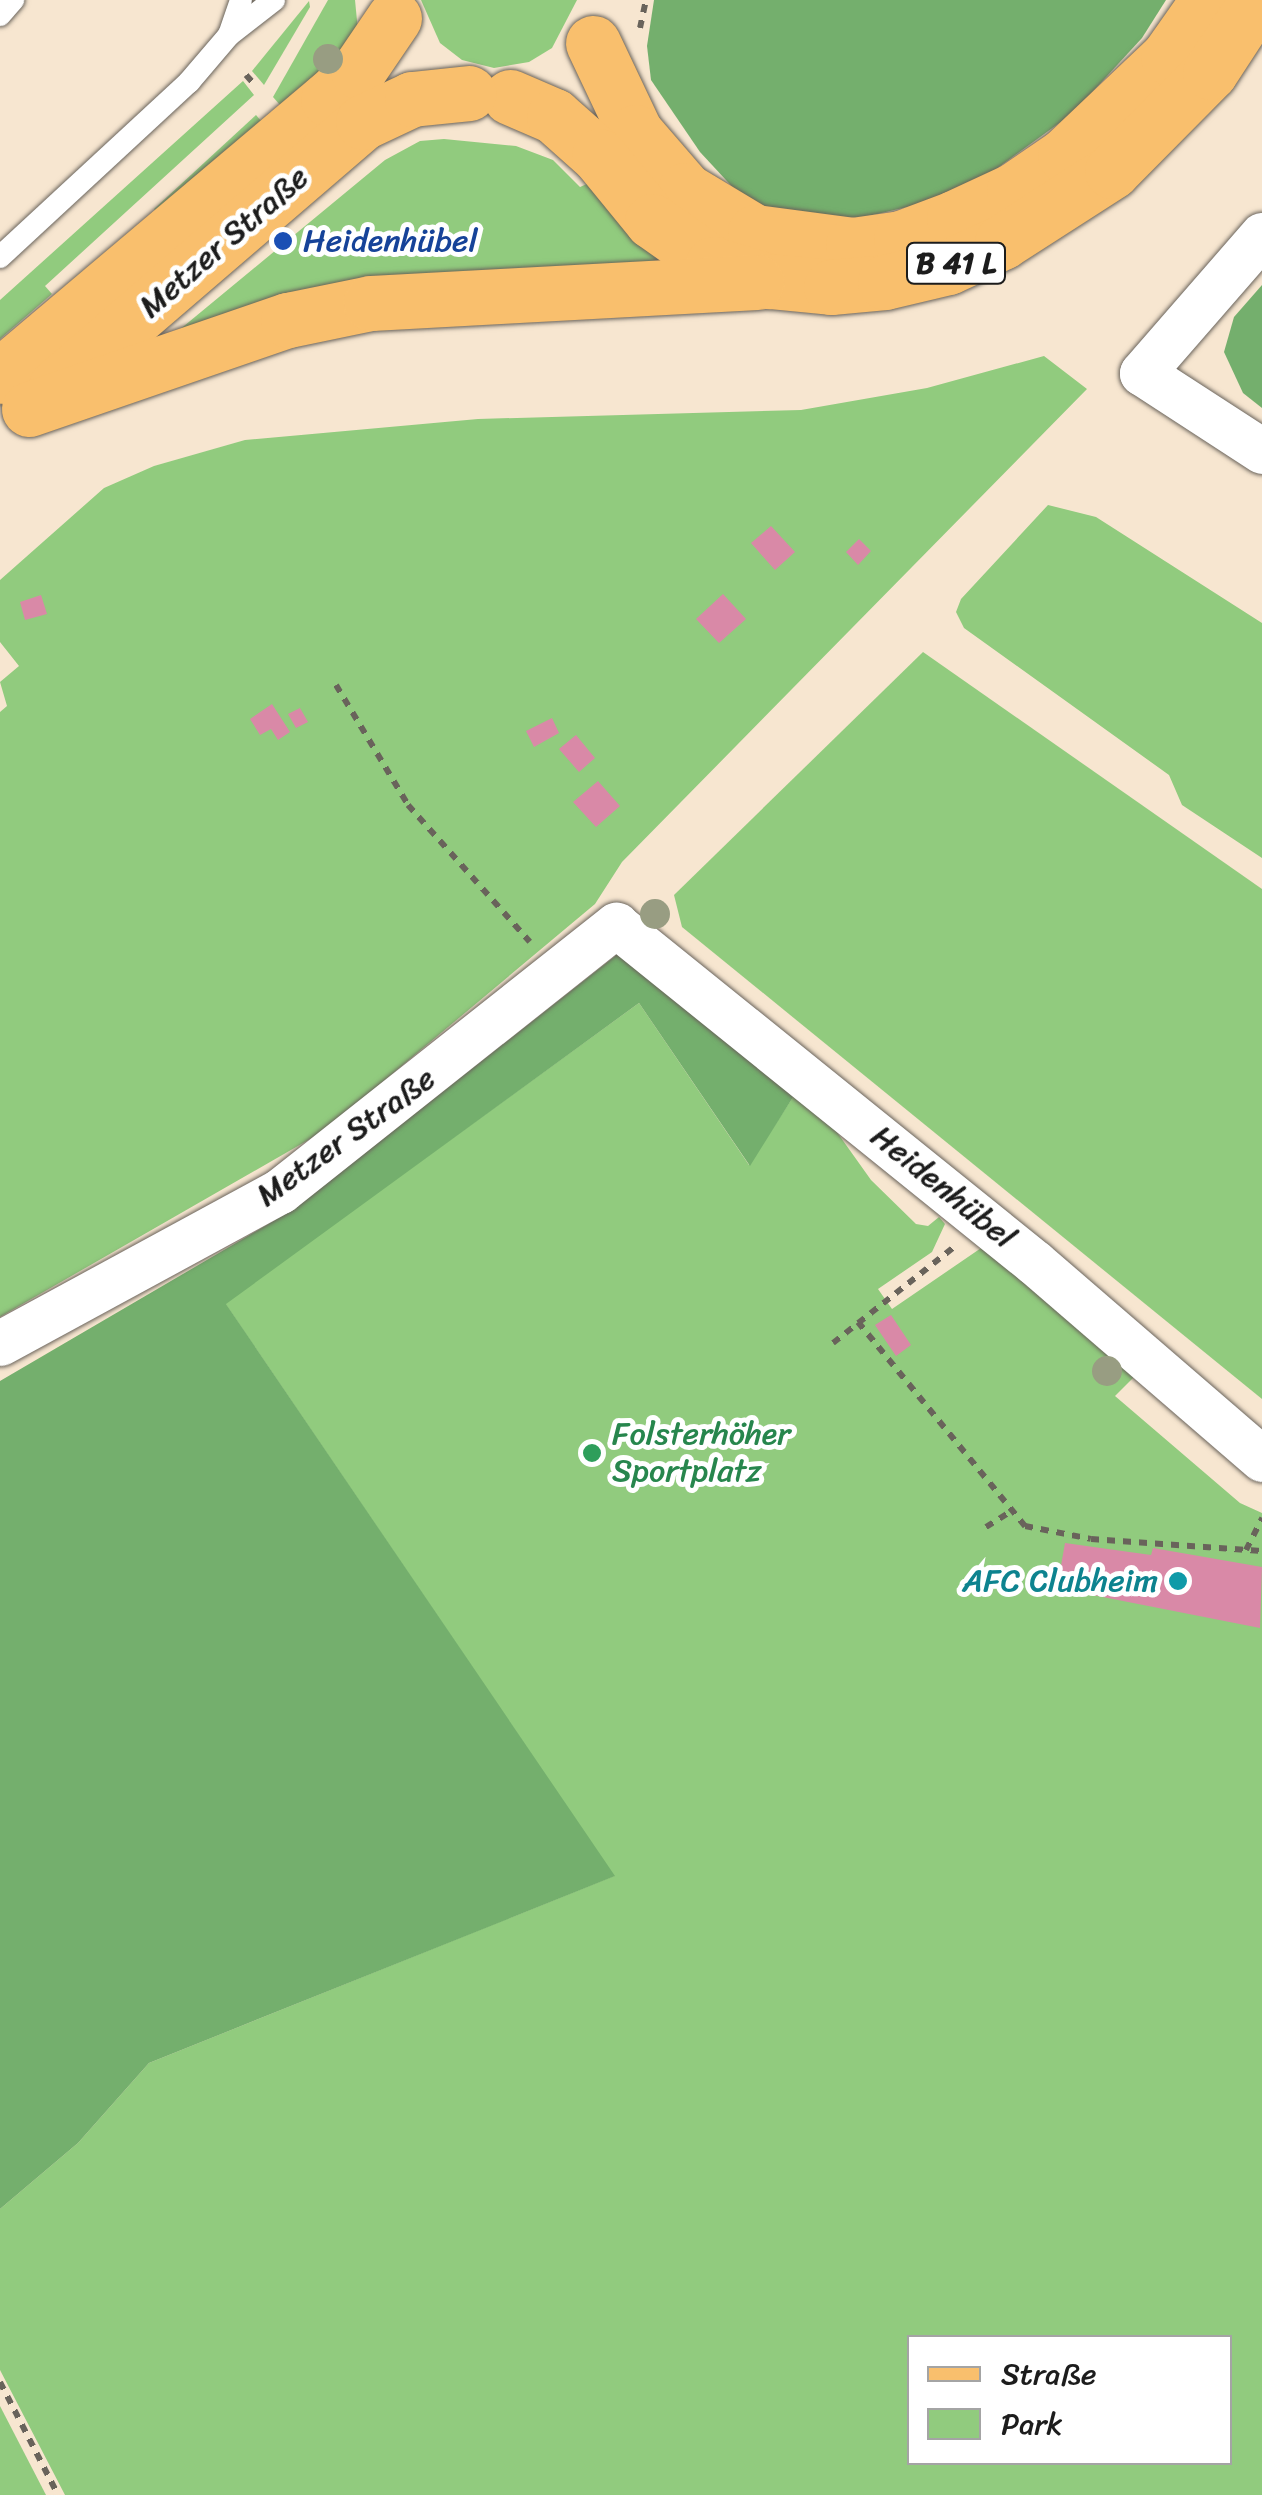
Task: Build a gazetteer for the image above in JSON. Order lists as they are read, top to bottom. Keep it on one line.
{"streets":{"main road":["Metzer Straße","B 41 L"],"street":["Heidenhübel"]},"crossings":[["Metzer Straße","B 41 L"],["Metzer Straße","Heidenhübel"]],"places":["Heidenhübel","Folsterhöher Sportplatz","AFC Clubheim"],"legend":["Straße","Park"]}
